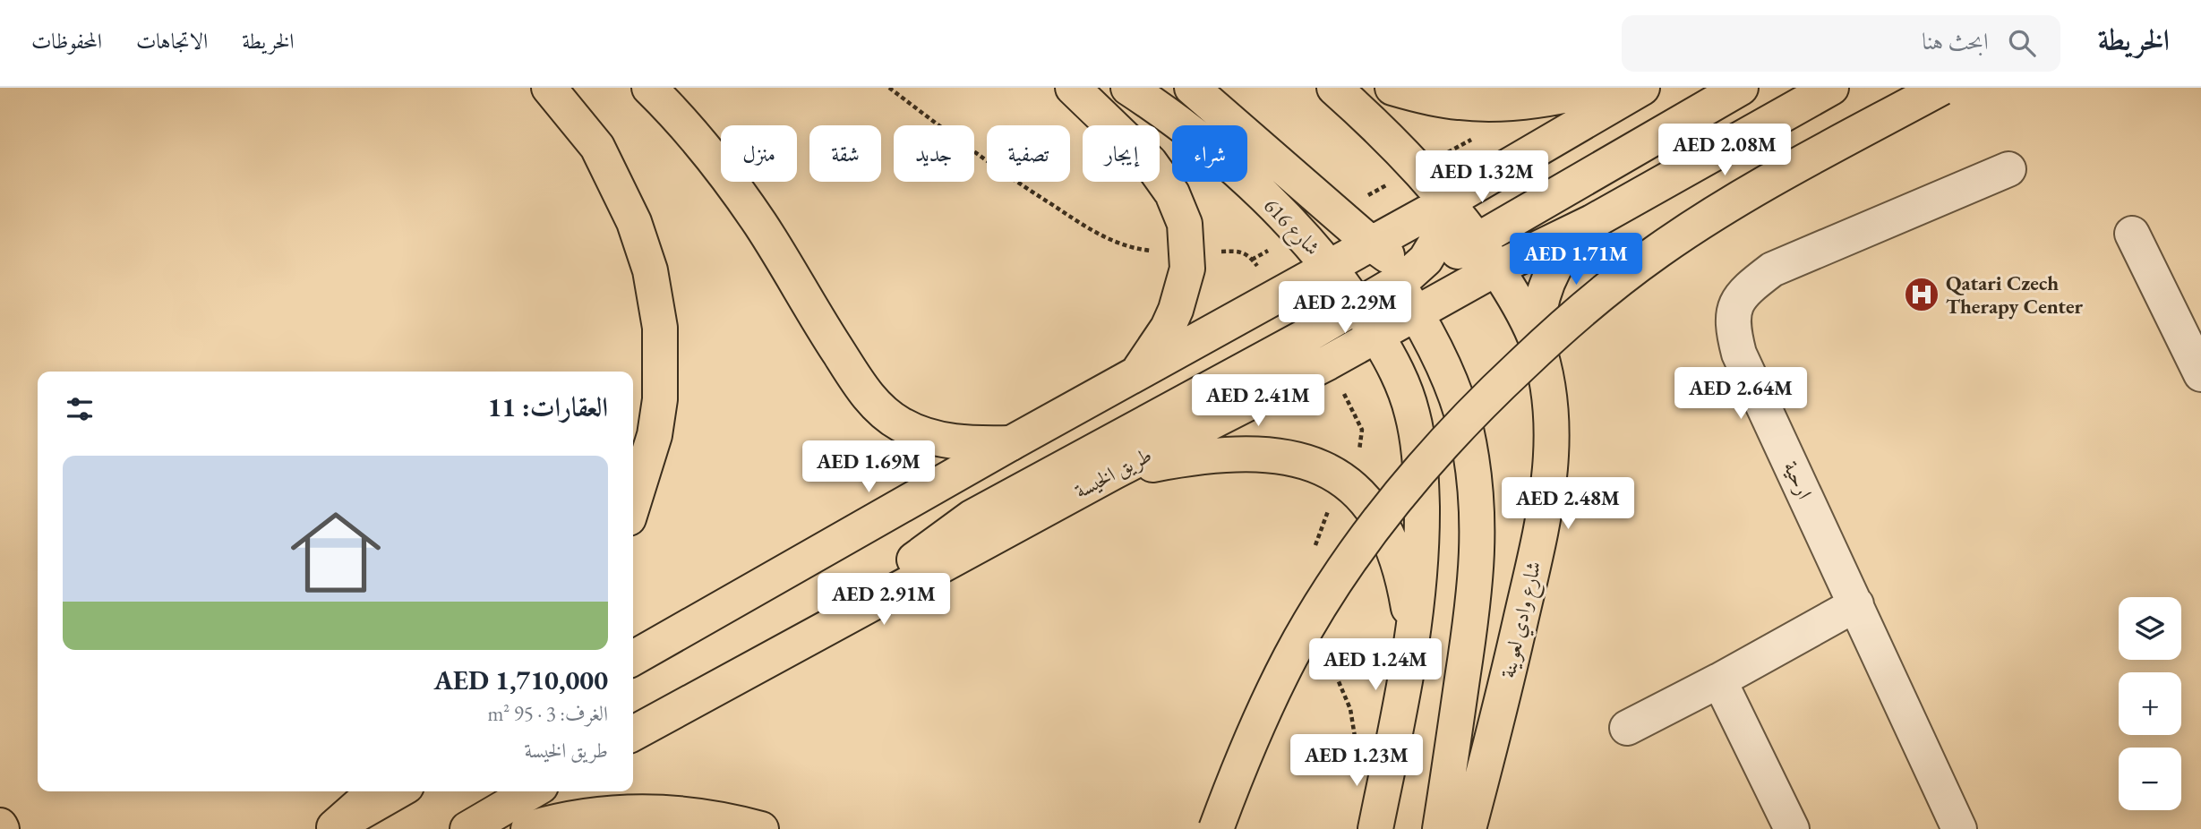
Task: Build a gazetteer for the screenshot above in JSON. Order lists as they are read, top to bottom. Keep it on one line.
{"streets":{"main road":["شارع 616","طريق الخيسة","شارع وادي لعوينة"],"street":["ارحية"]},"crossings":[["شارع 616","طريق الخيسة"],["طريق الخيسة","شارع وادي لعوينة"]],"places":{"hospital":["Qatari Czech Therapy Center"]},"page":{"header":"الخريطة","search":"ابحث هنا","nav":["الخريطة","الاتجاهات","المحفوظات"],"price":["AED 2.08M","AED 1.32M","AED 1.71M","AED 2.29M","AED 2.64M","AED 2.41M","AED 1.69M","AED 2.48M","AED 2.91M","AED 1.24M","AED 1.23M"],"chip":["شراء","إيجار","تصفية","جديد","شقة","منزل"],"heading":"العقارات: 11","list":[{"name":"AED 1,710,000","note":"الغرف: 3 · 95 m² · طريق الخيسة"}],"map_buttons":["+","−"]}}
